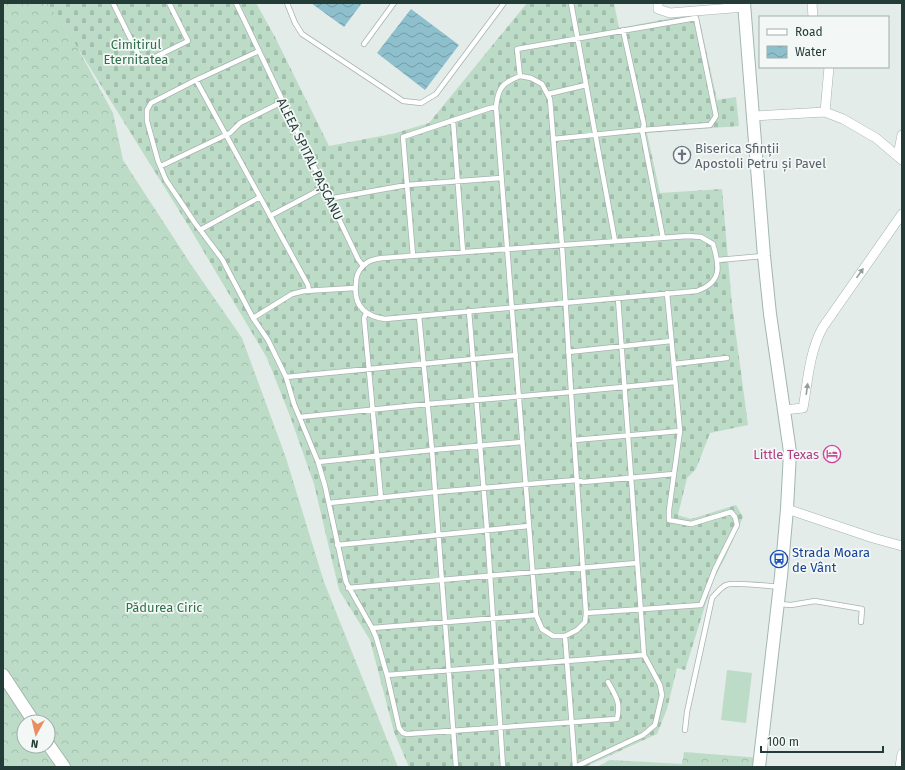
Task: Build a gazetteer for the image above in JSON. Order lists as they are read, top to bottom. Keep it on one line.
{"streets":{"lane":["ALEEA SPITAL PAȘCANU"]},"parks":["Cimitirul Eternitatea","Pădurea Ciric"],"places":{"church":["Biserica Sfinții Apostoli Petru și Pavel"],"hotel":["Little Texas"],"bus stop":["Strada Moara de Vânt"]},"legend":["Road","Water"],"scale_bar":"100 m","north":"bottom"}
